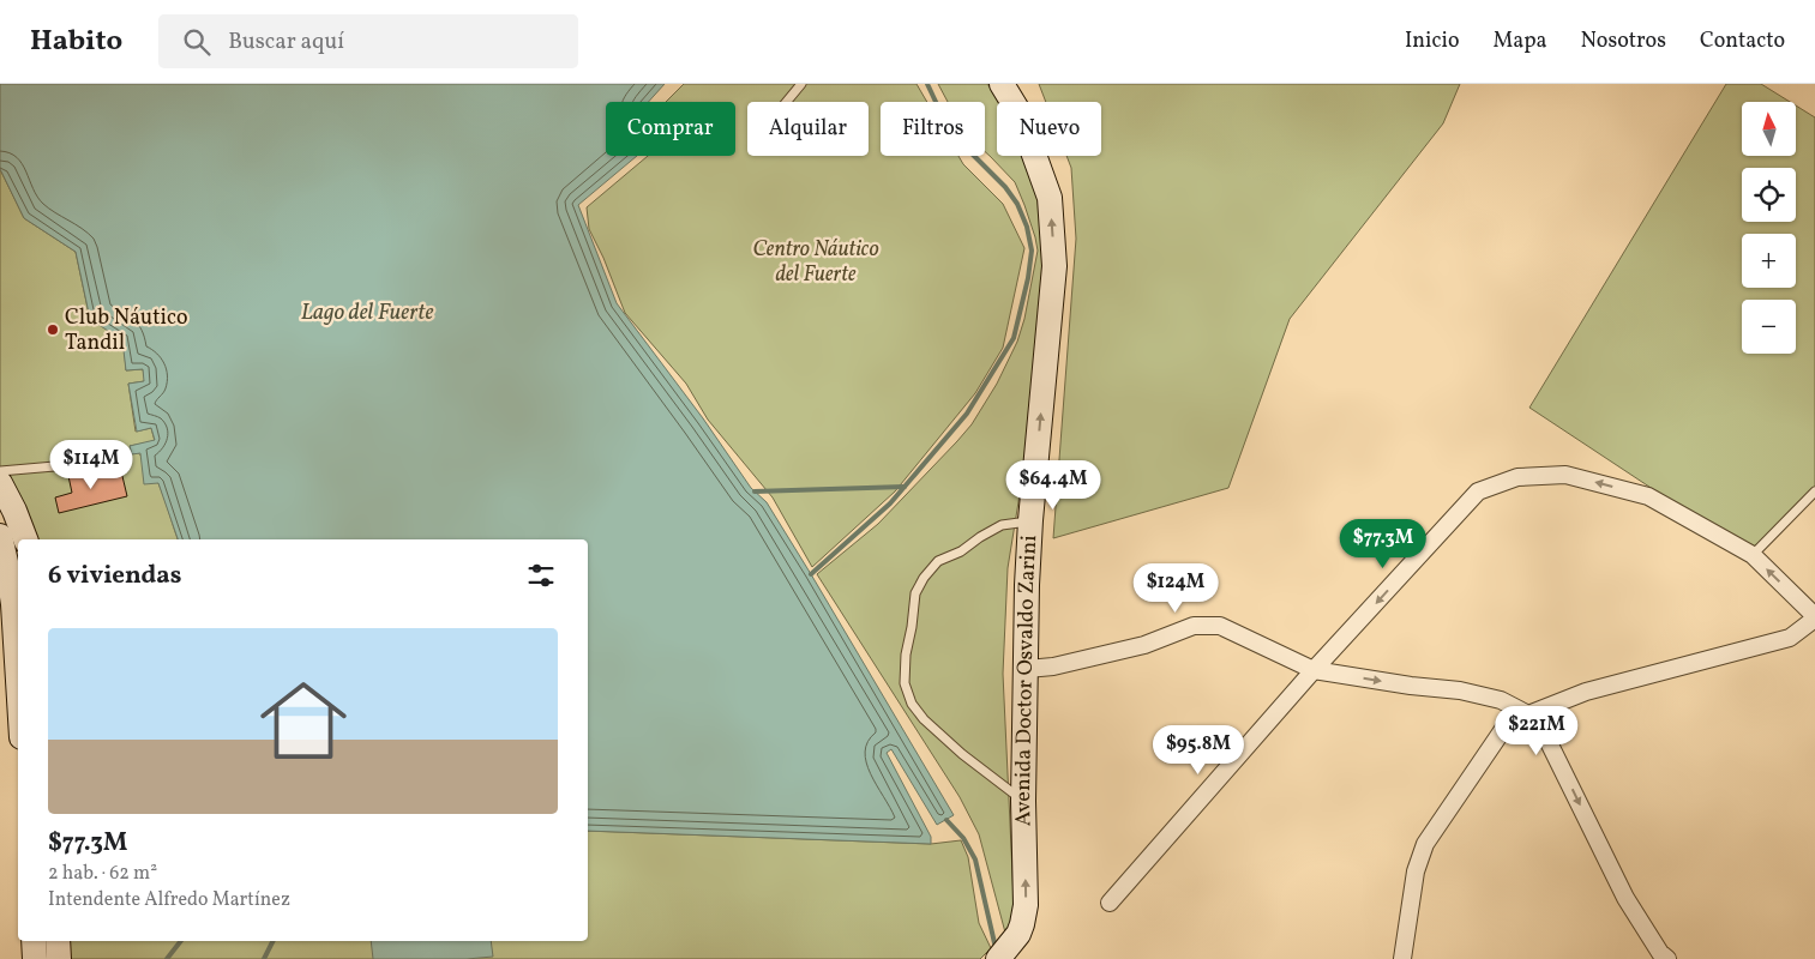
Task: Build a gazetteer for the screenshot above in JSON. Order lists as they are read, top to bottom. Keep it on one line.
{"streets":{"main road":["Avenida Doctor Osvaldo Zarini"]},"one_way":["Avenida Doctor Osvaldo Zarini"],"water":["Lago del Fuerte"],"parks":["Centro Náutico del Fuerte"],"places":["Club Náutico Tandil"],"north":"top","page":{"header":"Habito","search":"Buscar aquí","nav":["Inicio","Mapa","Nosotros","Contacto"],"map_buttons":["+","−"],"chip":["Comprar","Alquilar","Filtros","Nuevo"],"price":["$114M","$64.4M","$77.3M","$124M","$221M","$95.8M"],"heading":"6 viviendas","list":[{"name":"$77.3M","note":"2 hab. · 62 m² · Intendente Alfredo Martínez"}]}}
